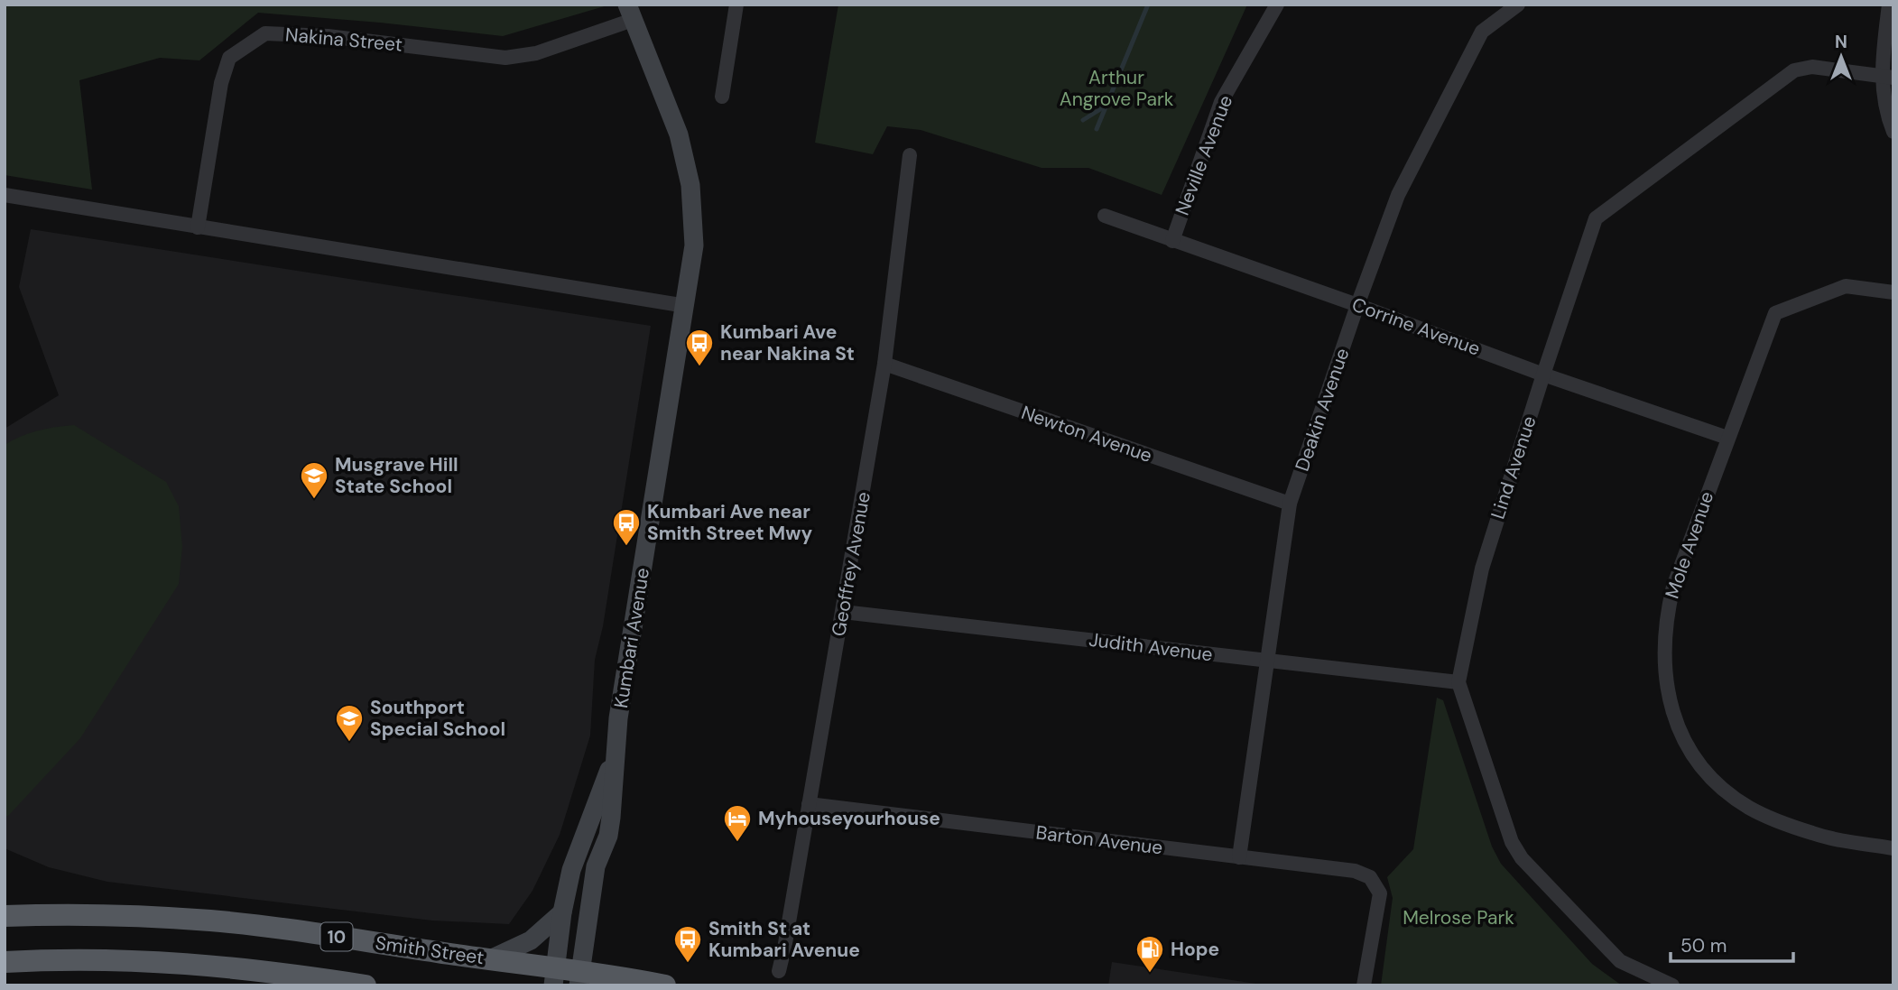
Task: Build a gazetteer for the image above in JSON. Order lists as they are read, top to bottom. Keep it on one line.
{"streets":{"highway":["10","Smith Street"],"main road":["Kumbari Avenue"],"street":["Nakina Street","Neville Avenue","Corrine Avenue","Deakin Avenue","Newton Avenue","Lind Avenue","Mole Avenue","Geoffrey Avenue","Judith Avenue","Barton Avenue"]},"crossings":[["Nakina Street","Kumbari Avenue"],["Neville Avenue","Corrine Avenue"],["Corrine Avenue","Deakin Avenue"],["Corrine Avenue","Lind Avenue"],["Corrine Avenue","Mole Avenue"],["Deakin Avenue","Newton Avenue"],["Deakin Avenue","Judith Avenue"],["Deakin Avenue","Barton Avenue"],["Newton Avenue","Geoffrey Avenue"],["Lind Avenue","Judith Avenue"],["Geoffrey Avenue","Judith Avenue"],["Geoffrey Avenue","Barton Avenue"],["Kumbari Avenue","Smith Street"]],"parks":["Arthur Angrove Park","Melrose Park"],"places":{"bus stop":["Kumbari Ave near Nakina St","Kumbari Ave near Smith Street Mwy","Smith St at Kumbari Avenue"],"school or university":["Musgrave Hill State School","Southport Special School"],"hotel":["Myhouseyourhouse"],"fuel station":["Hope"]},"scale_bar":"50 m","north":"top"}
